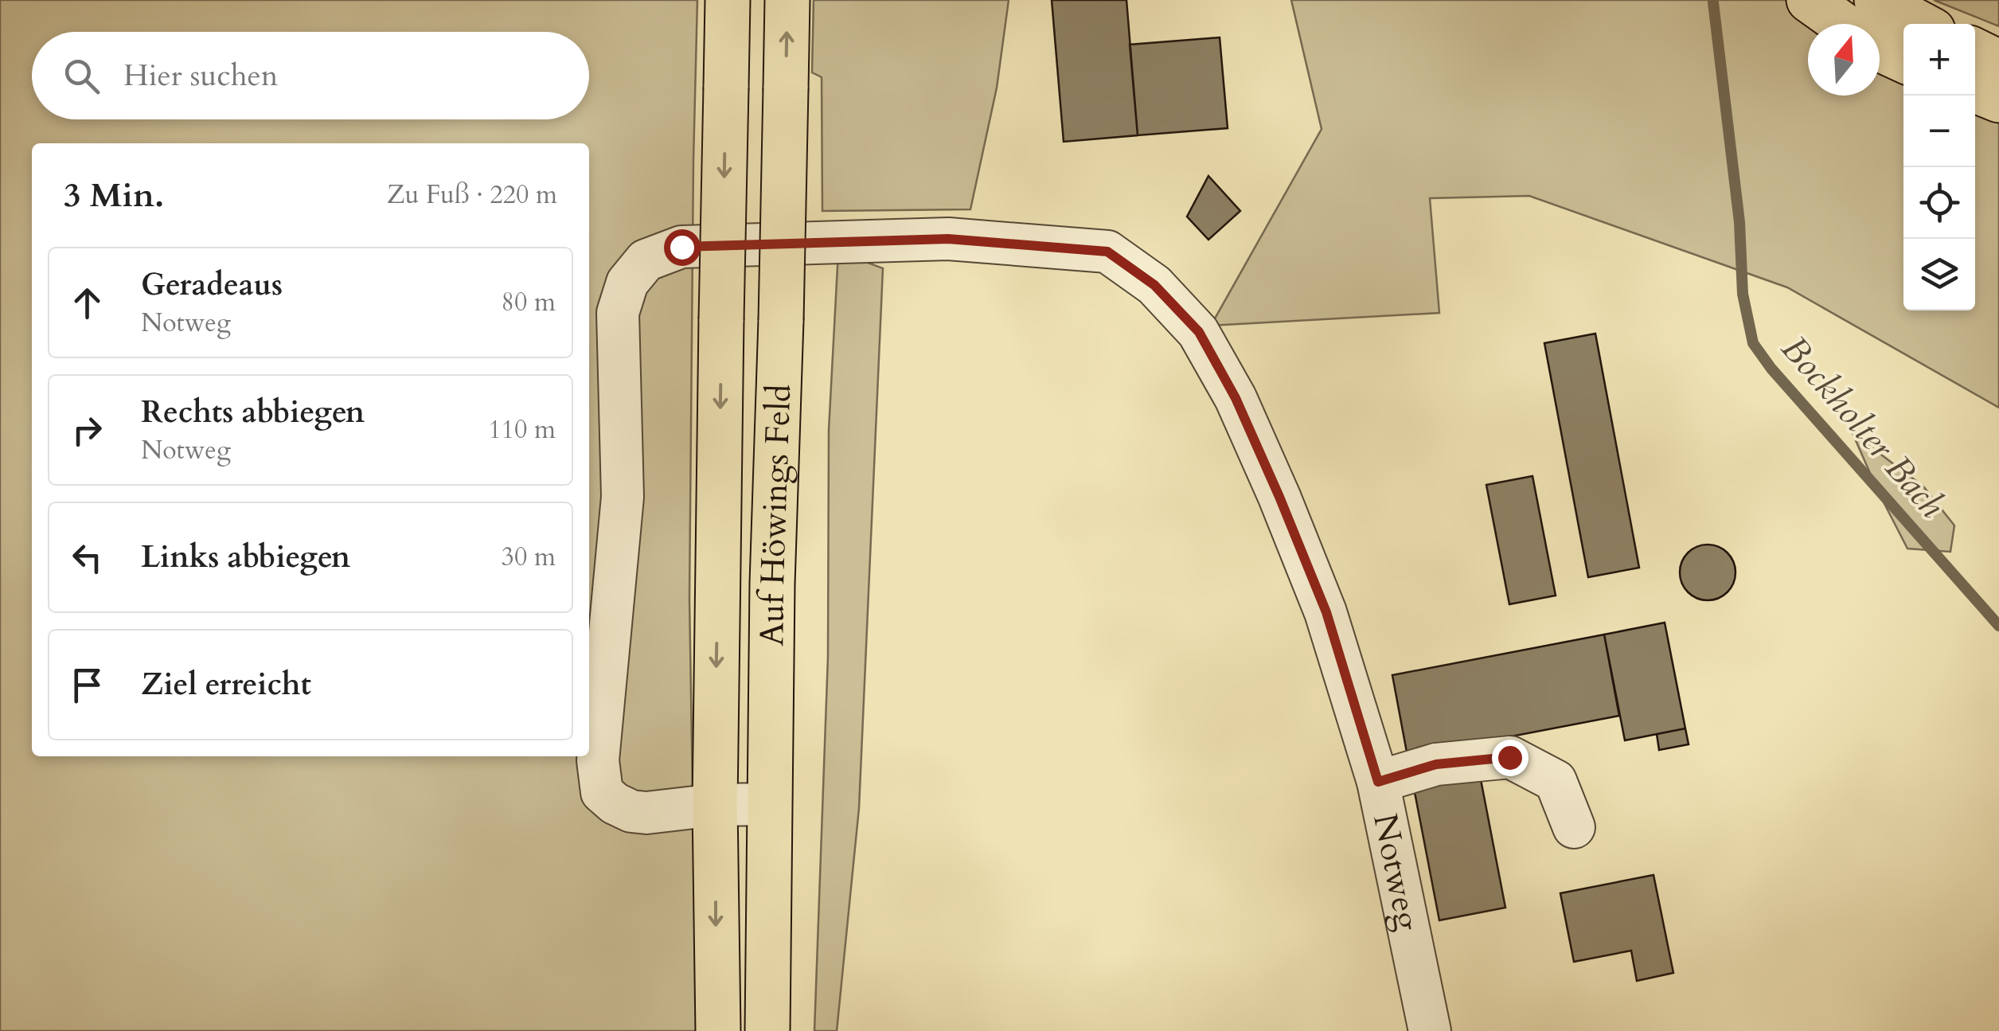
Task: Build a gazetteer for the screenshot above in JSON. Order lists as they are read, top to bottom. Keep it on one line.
{"streets":{"main road":["Auf Höwings Feld"],"street":["Notweg"]},"crossings":[["Auf Höwings Feld","Notweg"]],"water":["Bockholter Bach"],"north":"top","page":{"map_buttons":["+","−"],"search":"Hier suchen","heading":["3 Min.","Zu Fuß · 220 m"],"list":[["Geradeaus","Notweg","80 m"],["Rechts abbiegen","Notweg","110 m"],["Links abbiegen","30 m"],"Ziel erreicht"]}}
